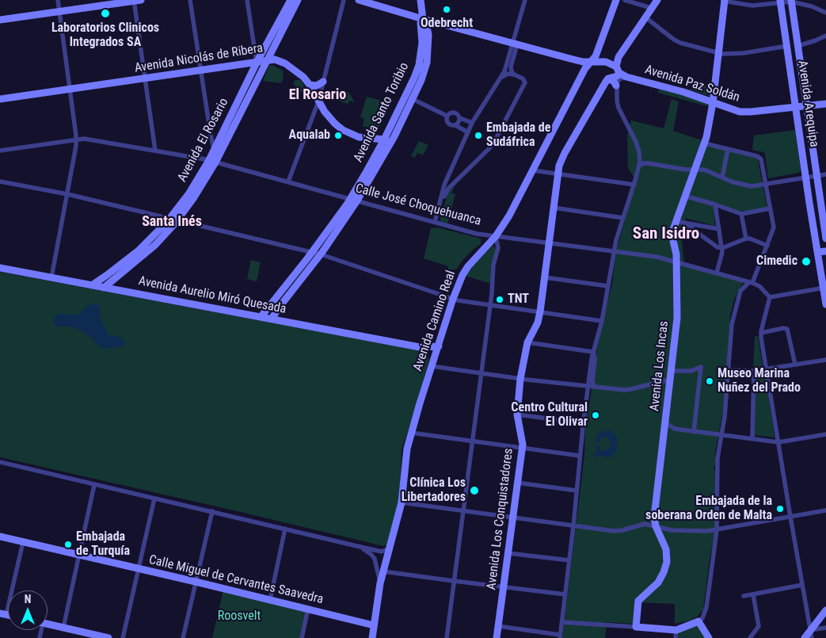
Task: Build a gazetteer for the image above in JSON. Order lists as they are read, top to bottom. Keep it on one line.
{"streets":{"street":["Avenida Nicolás de Ribera","Avenida Paz Soldán","Avenida Arequipa","Avenida Santo Toribio","Avenida El Rosario","Calle José Choquehuanca","Avenida Aurelio Miró Quesada","Avenida Camino Real","Avenida Los Incas","Avenida Los Conquistadores","Calle Miguel de Cervantes Saavedra"]},"crossings":[["Avenida Nicolás de Ribera","Avenida Santo Toribio"],["Avenida Nicolás de Ribera","Avenida El Rosario"],["Avenida Paz Soldán","Avenida Arequipa"],["Avenida Paz Soldán","Avenida Santo Toribio"],["Avenida Paz Soldán","Avenida Camino Real"],["Avenida Paz Soldán","Avenida Los Incas"],["Avenida Paz Soldán","Avenida Los Conquistadores"],["Avenida Santo Toribio","Calle José Choquehuanca"],["Avenida Santo Toribio","Avenida Aurelio Miró Quesada"],["Avenida El Rosario","Calle José Choquehuanca"],["Avenida El Rosario","Avenida Aurelio Miró Quesada"],["Calle José Choquehuanca","Avenida Camino Real"],["Calle José Choquehuanca","Avenida Los Incas"],["Calle José Choquehuanca","Avenida Los Conquistadores"],["Avenida Aurelio Miró Quesada","Avenida Camino Real"],["Avenida Camino Real","Calle Miguel de Cervantes Saavedra"]],"districts":["El Rosario","Santa Inés","San Isidro"],"parks":["Roosvelt"],"places":["Odebrecht","Laboratorios Clinicos Integrados SA","Aqualab","Embajada de Sudáfrica","Cimedic","TNT","Museo Marina Nuñez del Prado","Centro Cultural El Olivar","Clínica Los Libertadores","Embajada de la soberana Orden de Malta","Embajada de Turquía"],"north":"top"}
